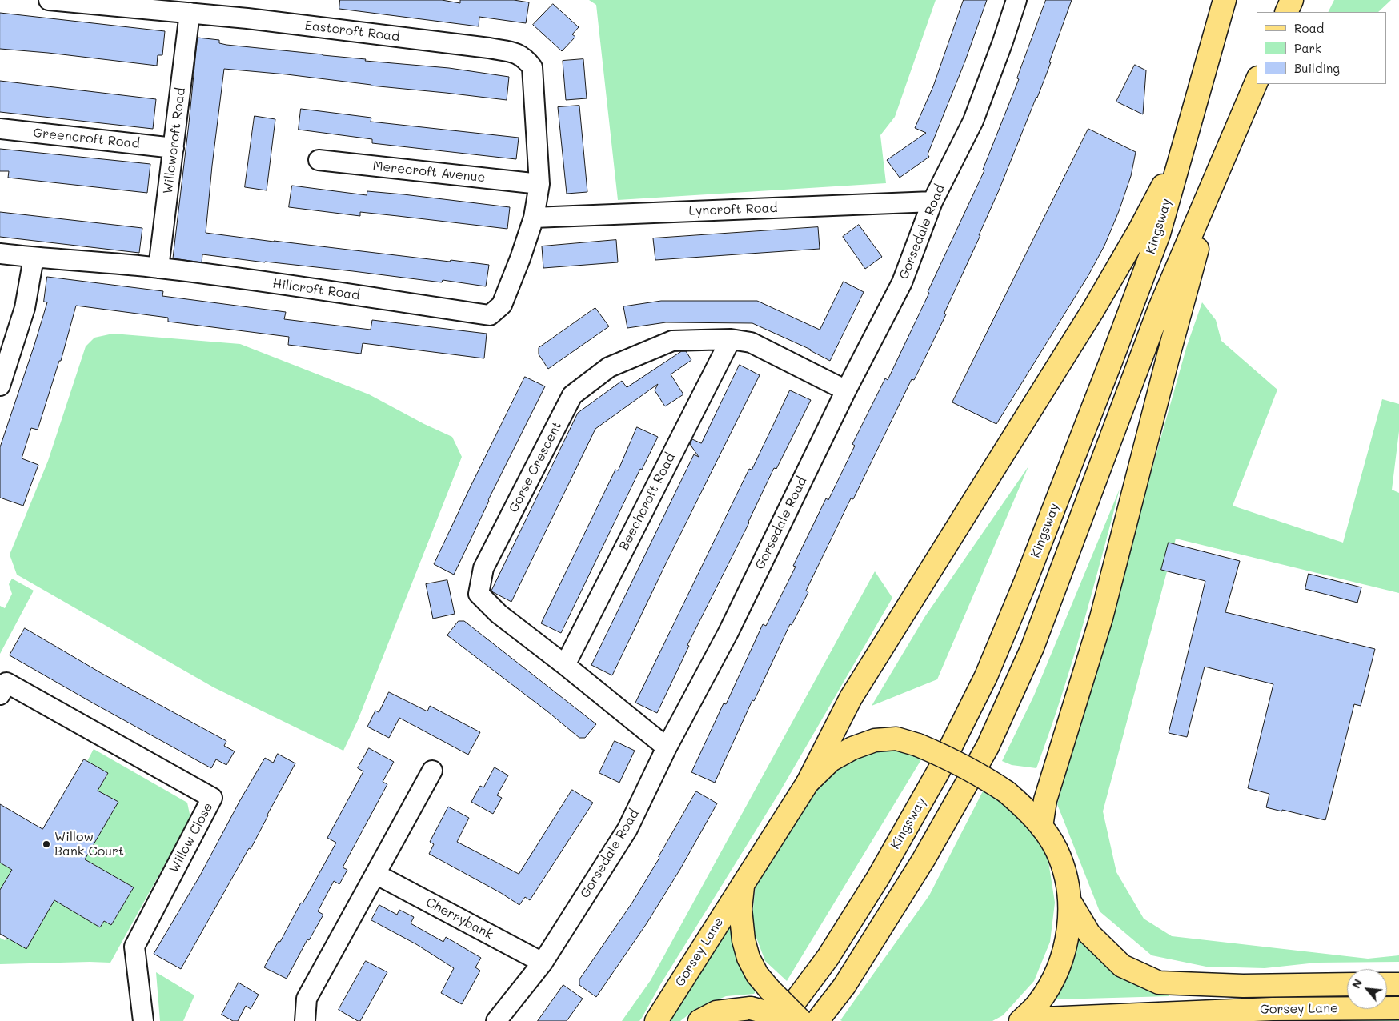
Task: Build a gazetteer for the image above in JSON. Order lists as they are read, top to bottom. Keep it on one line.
{"streets":{"main road":["Kingsway","Gorsey Lane"],"street":["Eastcroft Road","Greencroft Road","Willowcroft Road","Merecroft Avenue","Lyncroft Road","Gorsedale Road","Hillcroft Road","Gorse Crescent","Beechcroft Road","Willow Close","Cherrybank"]},"crossings":[["Eastcroft Road","Willowcroft Road"],["Eastcroft Road","Merecroft Avenue"],["Eastcroft Road","Hillcroft Road"],["Greencroft Road","Willowcroft Road"],["Willowcroft Road","Hillcroft Road"],["Merecroft Avenue","Hillcroft Road"],["Lyncroft Road","Gorsedale Road"],["Lyncroft Road","Hillcroft Road"],["Gorsedale Road","Gorse Crescent"],["Gorsedale Road","Cherrybank"],["Gorse Crescent","Beechcroft Road"]],"places":["Willow Bank Court"],"legend":["Road","Park","Building"],"north":"top left"}
